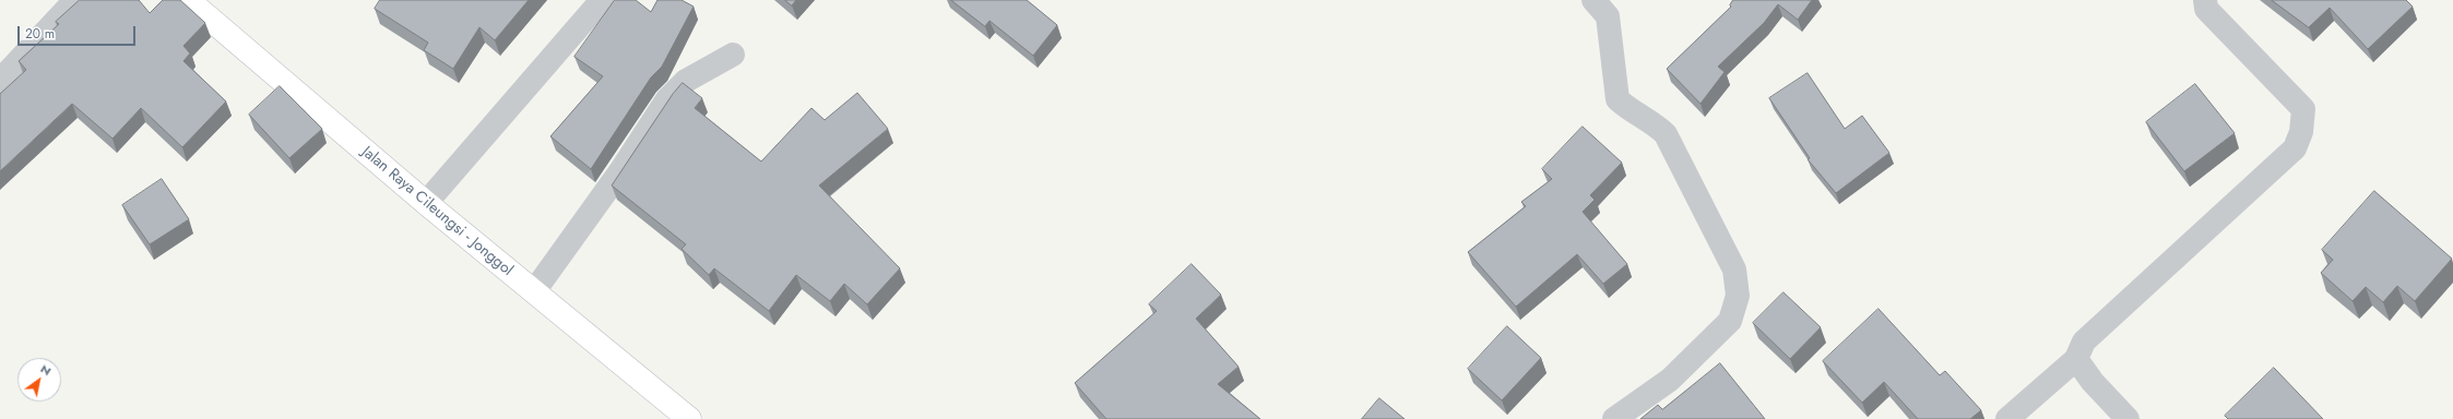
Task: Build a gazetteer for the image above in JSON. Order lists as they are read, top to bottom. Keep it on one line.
{"streets":{"main road":["Jalan Raya Cileungsi - Jonggol"]},"scale_bar":"20 m","north":"top right"}
